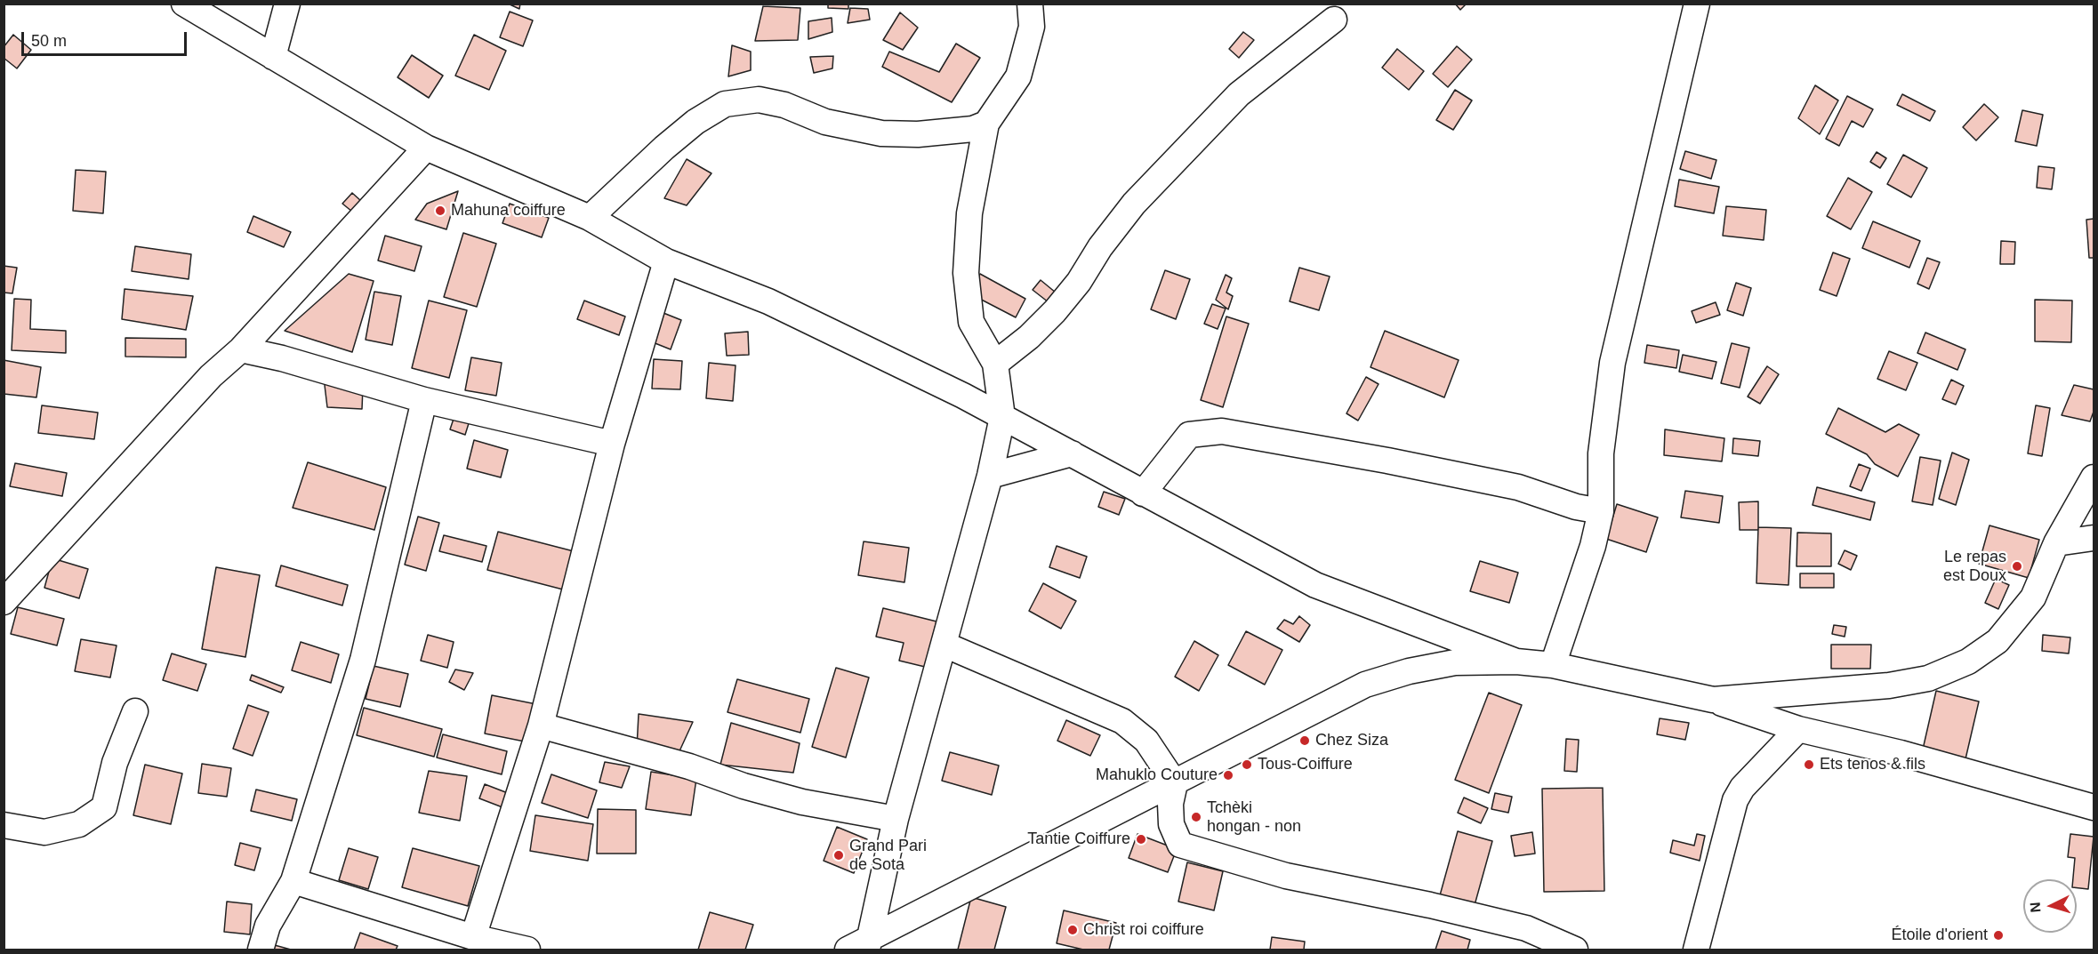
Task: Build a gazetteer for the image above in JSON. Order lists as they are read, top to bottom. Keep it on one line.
{"places":["Mahuna coiffure","Le repas est Doux","Chez Siza","Tous-Coiffure","Ets tenos & fils","Mahuklo Couture","Tchèki hongan - non","Tantie Coiffure","Grand Pari de Sota","Christ roi coiffure","Étoile d'orient"],"scale_bar":"50 m","north":"left"}
